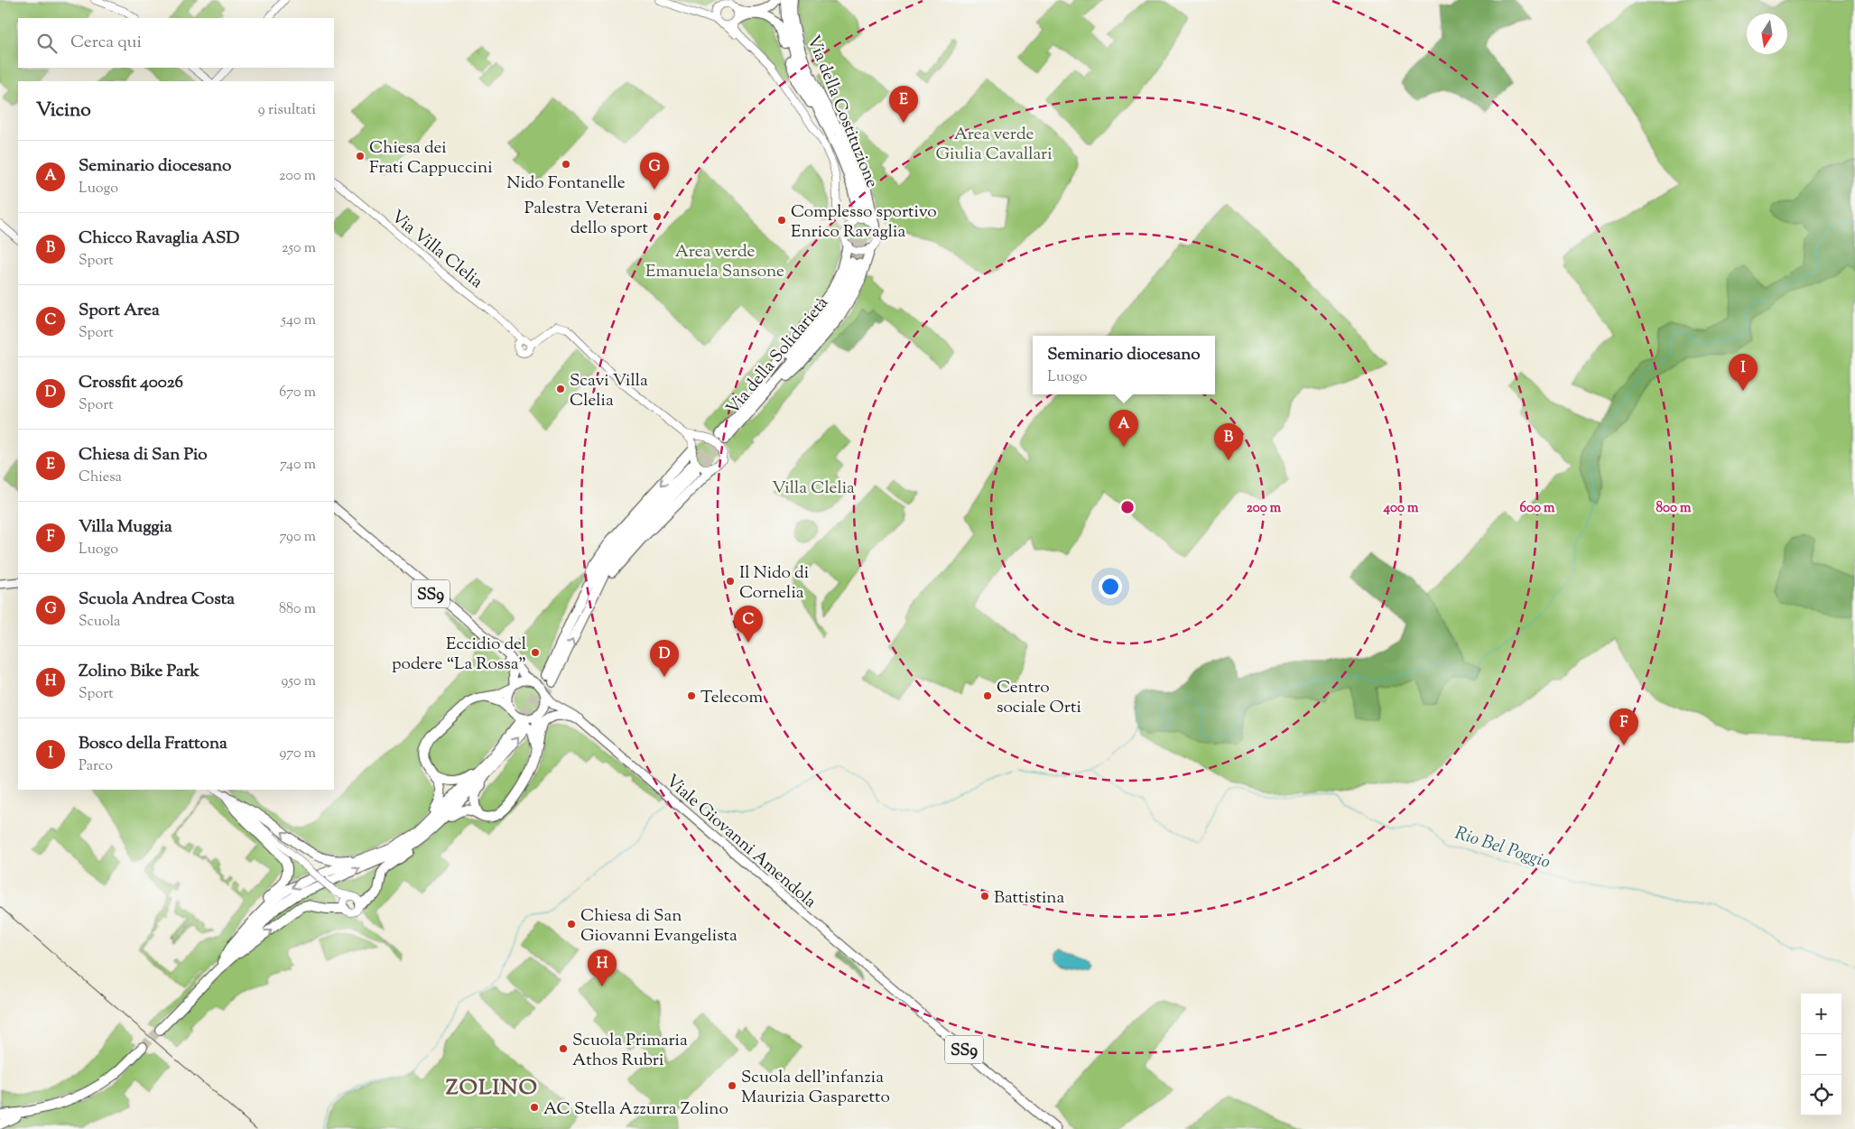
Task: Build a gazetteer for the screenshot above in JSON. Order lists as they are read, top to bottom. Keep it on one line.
{"streets":{"highway":["Via della Costituzione","Via della Solidarietà"],"main road":["SS9","Viale Giovanni Amendola"],"street":["Via Villa Clelia"]},"crossings":[["SS9","Viale Giovanni Amendola"]],"districts":["ZOLINO"],"water":["Rio Bel Poggio"],"parks":["Area verde Giulia Cavallari","Area verde Emanuela Sansone","Villa Clelia"],"places":["Chiesa dei Frati Cappuccini","Nido Fontanelle","Palestra Veterani dello sport","Complesso sportivo Enrico Ravaglia","Scavi Villa Clelia","Il Nido di Cornelia","Eccidio del podere “La Rossa”","Telecom","Centro sociale Orti","Battistina","Chiesa di San Giovanni Evangelista","Scuola Primaria Athos Rubri","Scuola dell'infanzia Maurizia Gasparetto","AC Stella Azzurra Zolino"],"north":"bottom","page":{"search":"Cerca qui","heading":["Vicino","9 risultati"],"pins":["E","G","I","A","B","C","D","F","H"],"list":[{"mark":"A","name":"Seminario diocesano","note":"Luogo","value":"200 m"},{"mark":"B","name":"Chicco Ravaglia ASD","note":"Sport","value":"250 m"},{"mark":"C","name":"Sport Area","note":"Sport","value":"540 m"},{"mark":"D","name":"Crossfit 40026","note":"Sport","value":"670 m"},{"mark":"E","name":"Chiesa di San Pio","note":"Chiesa","value":"740 m"},{"mark":"F","name":"Villa Muggia","note":"Luogo","value":"790 m"},{"mark":"G","name":"Scuola Andrea Costa","note":"Scuola","value":"880 m"},{"mark":"H","name":"Zolino Bike Park","note":"Sport","value":"950 m"},{"mark":"I","name":"Bosco della Frattona","note":"Parco","value":"970 m"}],"popup":["Seminario diocesano","Luogo"],"map_buttons":["+","−"]},"rings":["200 m","400 m","600 m","800 m"]}
